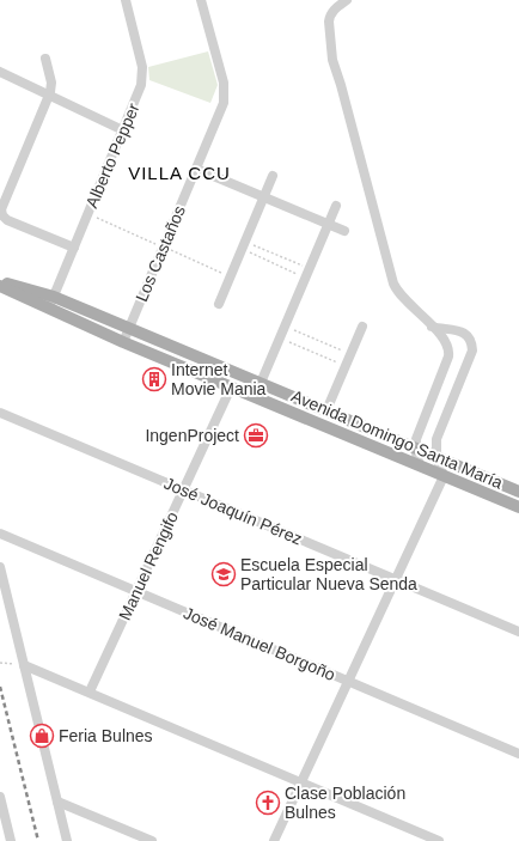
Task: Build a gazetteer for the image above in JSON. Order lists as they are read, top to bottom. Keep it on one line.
{"streets":{"main road":["Avenida Domingo Santa María"],"street":["Alberto Pepper","Los Castaños","José Joaquín Pérez","Manuel Rengifo","José Manuel Borgoño"]},"crossings":[["Alberto Pepper","Avenida Domingo Santa María"],["Los Castaños","Avenida Domingo Santa María"],["Avenida Domingo Santa María","Manuel Rengifo"],["José Joaquín Pérez","Manuel Rengifo"],["Manuel Rengifo","José Manuel Borgoño"]],"districts":["VILLA CCU"],"places":{"building":["Internet Movie Mania"],"office":["IngenProject"],"school or university":["Escuela Especial Particular Nueva Senda"],"shop":["Feria Bulnes"],"church":["Clase Población Bulnes"]}}
